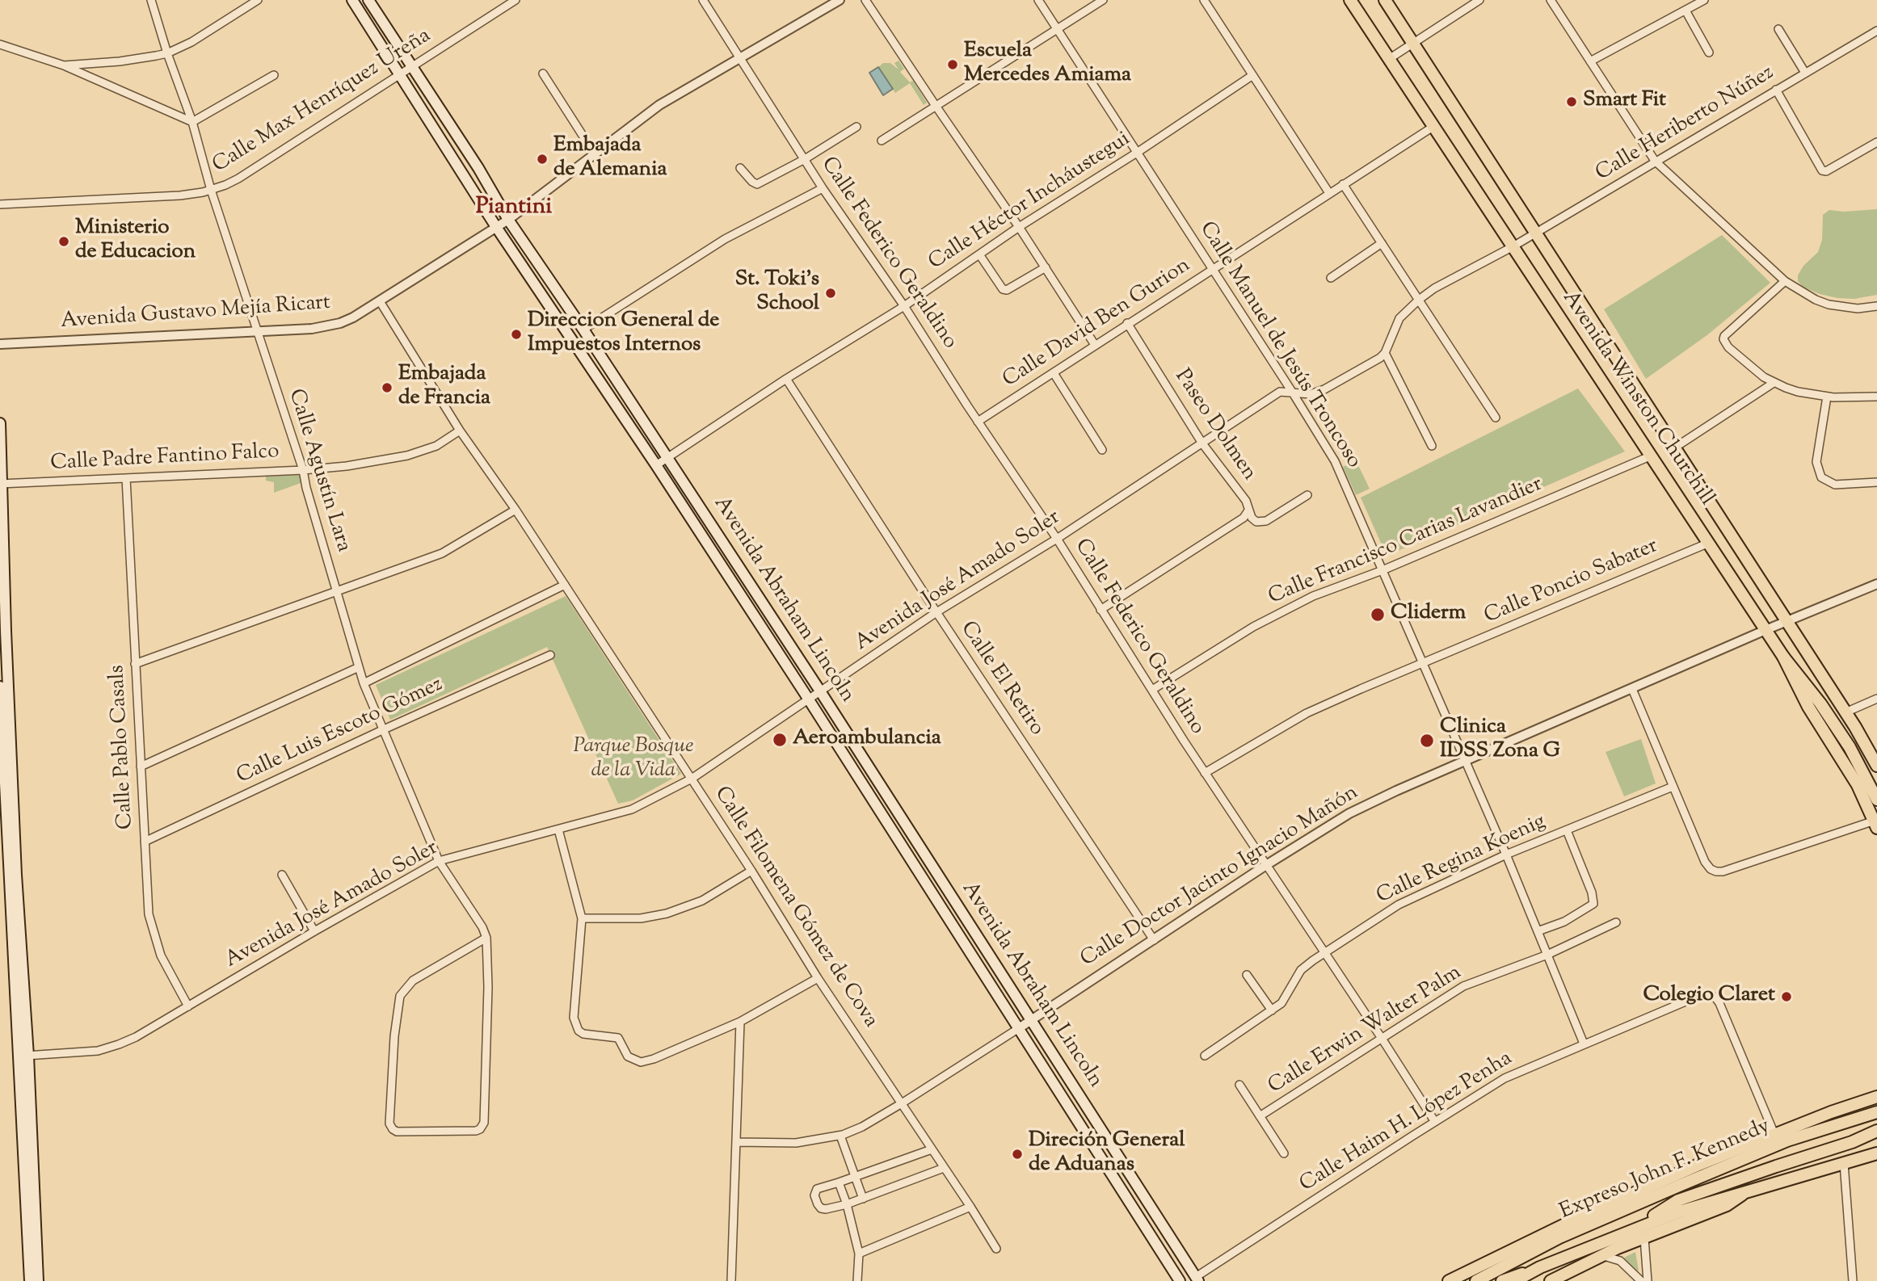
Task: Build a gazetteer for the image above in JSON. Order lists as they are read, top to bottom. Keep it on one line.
{"streets":{"main road":["Avenida Winston Churchill","Avenida Abraham Lincoln","Expreso John F. Kennedy"],"street":["Calle Max Henríquez Ureña","Calle Heriberto Núñez","Calle Héctor Incháustegui","Calle Federico Geraldino","Avenida Gustavo Mejía Ricart","Calle David Ben Gurion","Calle Manuel de Jesús Troncoso","Paseo Dolmen","Calle Padre Fantino Falco","Calle Agustín Lara","Calle Francisco Carias Lavandier","Avenida José Amado Soler","Calle Poncio Sabater","Calle El Retiro","Calle Luis Escoto Gómez","Calle Pablo Casals","Calle Regina Koenig","Calle Doctor Jacinto Ignacio Mañón","Calle Filomena Gómez de Cova","Calle Erwin Walter Palm","Calle Haim H. López Penha"]},"crossings":[["Calle Max Henríquez Ureña","Calle Agustín Lara"],["Calle Max Henríquez Ureña","Avenida Abraham Lincoln"],["Calle Heriberto Núñez","Avenida Winston Churchill"],["Calle Héctor Incháustegui","Calle Federico Geraldino"],["Calle Héctor Incháustegui","Calle Manuel de Jesús Troncoso"],["Calle Héctor Incháustegui","Avenida Abraham Lincoln"],["Calle Héctor Incháustegui","Calle El Retiro"],["Calle Federico Geraldino","Avenida Gustavo Mejía Ricart"],["Calle Federico Geraldino","Calle David Ben Gurion"],["Calle Federico Geraldino","Paseo Dolmen"],["Calle Federico Geraldino","Calle Francisco Carias Lavandier"],["Calle Federico Geraldino","Avenida José Amado Soler"],["Calle Federico Geraldino","Calle Poncio Sabater"],["Calle Federico Geraldino","Calle Regina Koenig"],["Calle Federico Geraldino","Calle Doctor Jacinto Ignacio Mañón"],["Calle Federico Geraldino","Calle Erwin Walter Palm"],["Calle Federico Geraldino","Calle Haim H. López Penha"],["Avenida Gustavo Mejía Ricart","Calle Agustín Lara"],["Avenida Gustavo Mejía Ricart","Avenida Abraham Lincoln"],["Avenida Gustavo Mejía Ricart","Calle Filomena Gómez de Cova"],["Calle David Ben Gurion","Calle Manuel de Jesús Troncoso"],["Calle David Ben Gurion","Avenida Winston Churchill"],["Calle David Ben Gurion","Paseo Dolmen"],["Calle Manuel de Jesús Troncoso","Calle Francisco Carias Lavandier"],["Calle Manuel de Jesús Troncoso","Avenida José Amado Soler"],["Calle Manuel de Jesús Troncoso","Calle Poncio Sabater"],["Calle Manuel de Jesús Troncoso","Calle Regina Koenig"],["Calle Manuel de Jesús Troncoso","Calle Doctor Jacinto Ignacio Mañón"],["Calle Manuel de Jesús Troncoso","Calle Erwin Walter Palm"],["Calle Manuel de Jesús Troncoso","Calle Haim H. López Penha"],["Avenida Winston Churchill","Calle Francisco Carias Lavandier"],["Avenida Winston Churchill","Calle Poncio Sabater"],["Avenida Winston Churchill","Calle Doctor Jacinto Ignacio Mañón"],["Paseo Dolmen","Avenida José Amado Soler"],["Calle Padre Fantino Falco","Calle Agustín Lara"],["Calle Padre Fantino Falco","Calle Pablo Casals"],["Calle Padre Fantino Falco","Calle Filomena Gómez de Cova"],["Calle Agustín Lara","Avenida José Amado Soler"],["Calle Agustín Lara","Calle Luis Escoto Gómez"],["Avenida José Amado Soler","Avenida Abraham Lincoln"],["Avenida José Amado Soler","Calle El Retiro"],["Avenida José Amado Soler","Calle Pablo Casals"],["Avenida José Amado Soler","Calle Filomena Gómez de Cova"],["Avenida Abraham Lincoln","Calle Doctor Jacinto Ignacio Mañón"],["Avenida Abraham Lincoln","Calle Haim H. López Penha"],["Calle El Retiro","Calle Doctor Jacinto Ignacio Mañón"],["Calle Luis Escoto Gómez","Calle Pablo Casals"],["Calle Doctor Jacinto Ignacio Mañón","Calle Filomena Gómez de Cova"]],"districts":["Piantini"],"parks":["Parque Bosque de la Vida"],"places":["Escuela Mercedes Amiama","Smart Fit","Embajada de Alemania","Ministerio de Educacion","St. Toki's School","Direccion General de Impuestos Internos","Embajada de Francia","Cliderm","Aeroambulancia","Clinica IDSS Zona G","Colegio Claret","Direción General de Aduanas"]}
